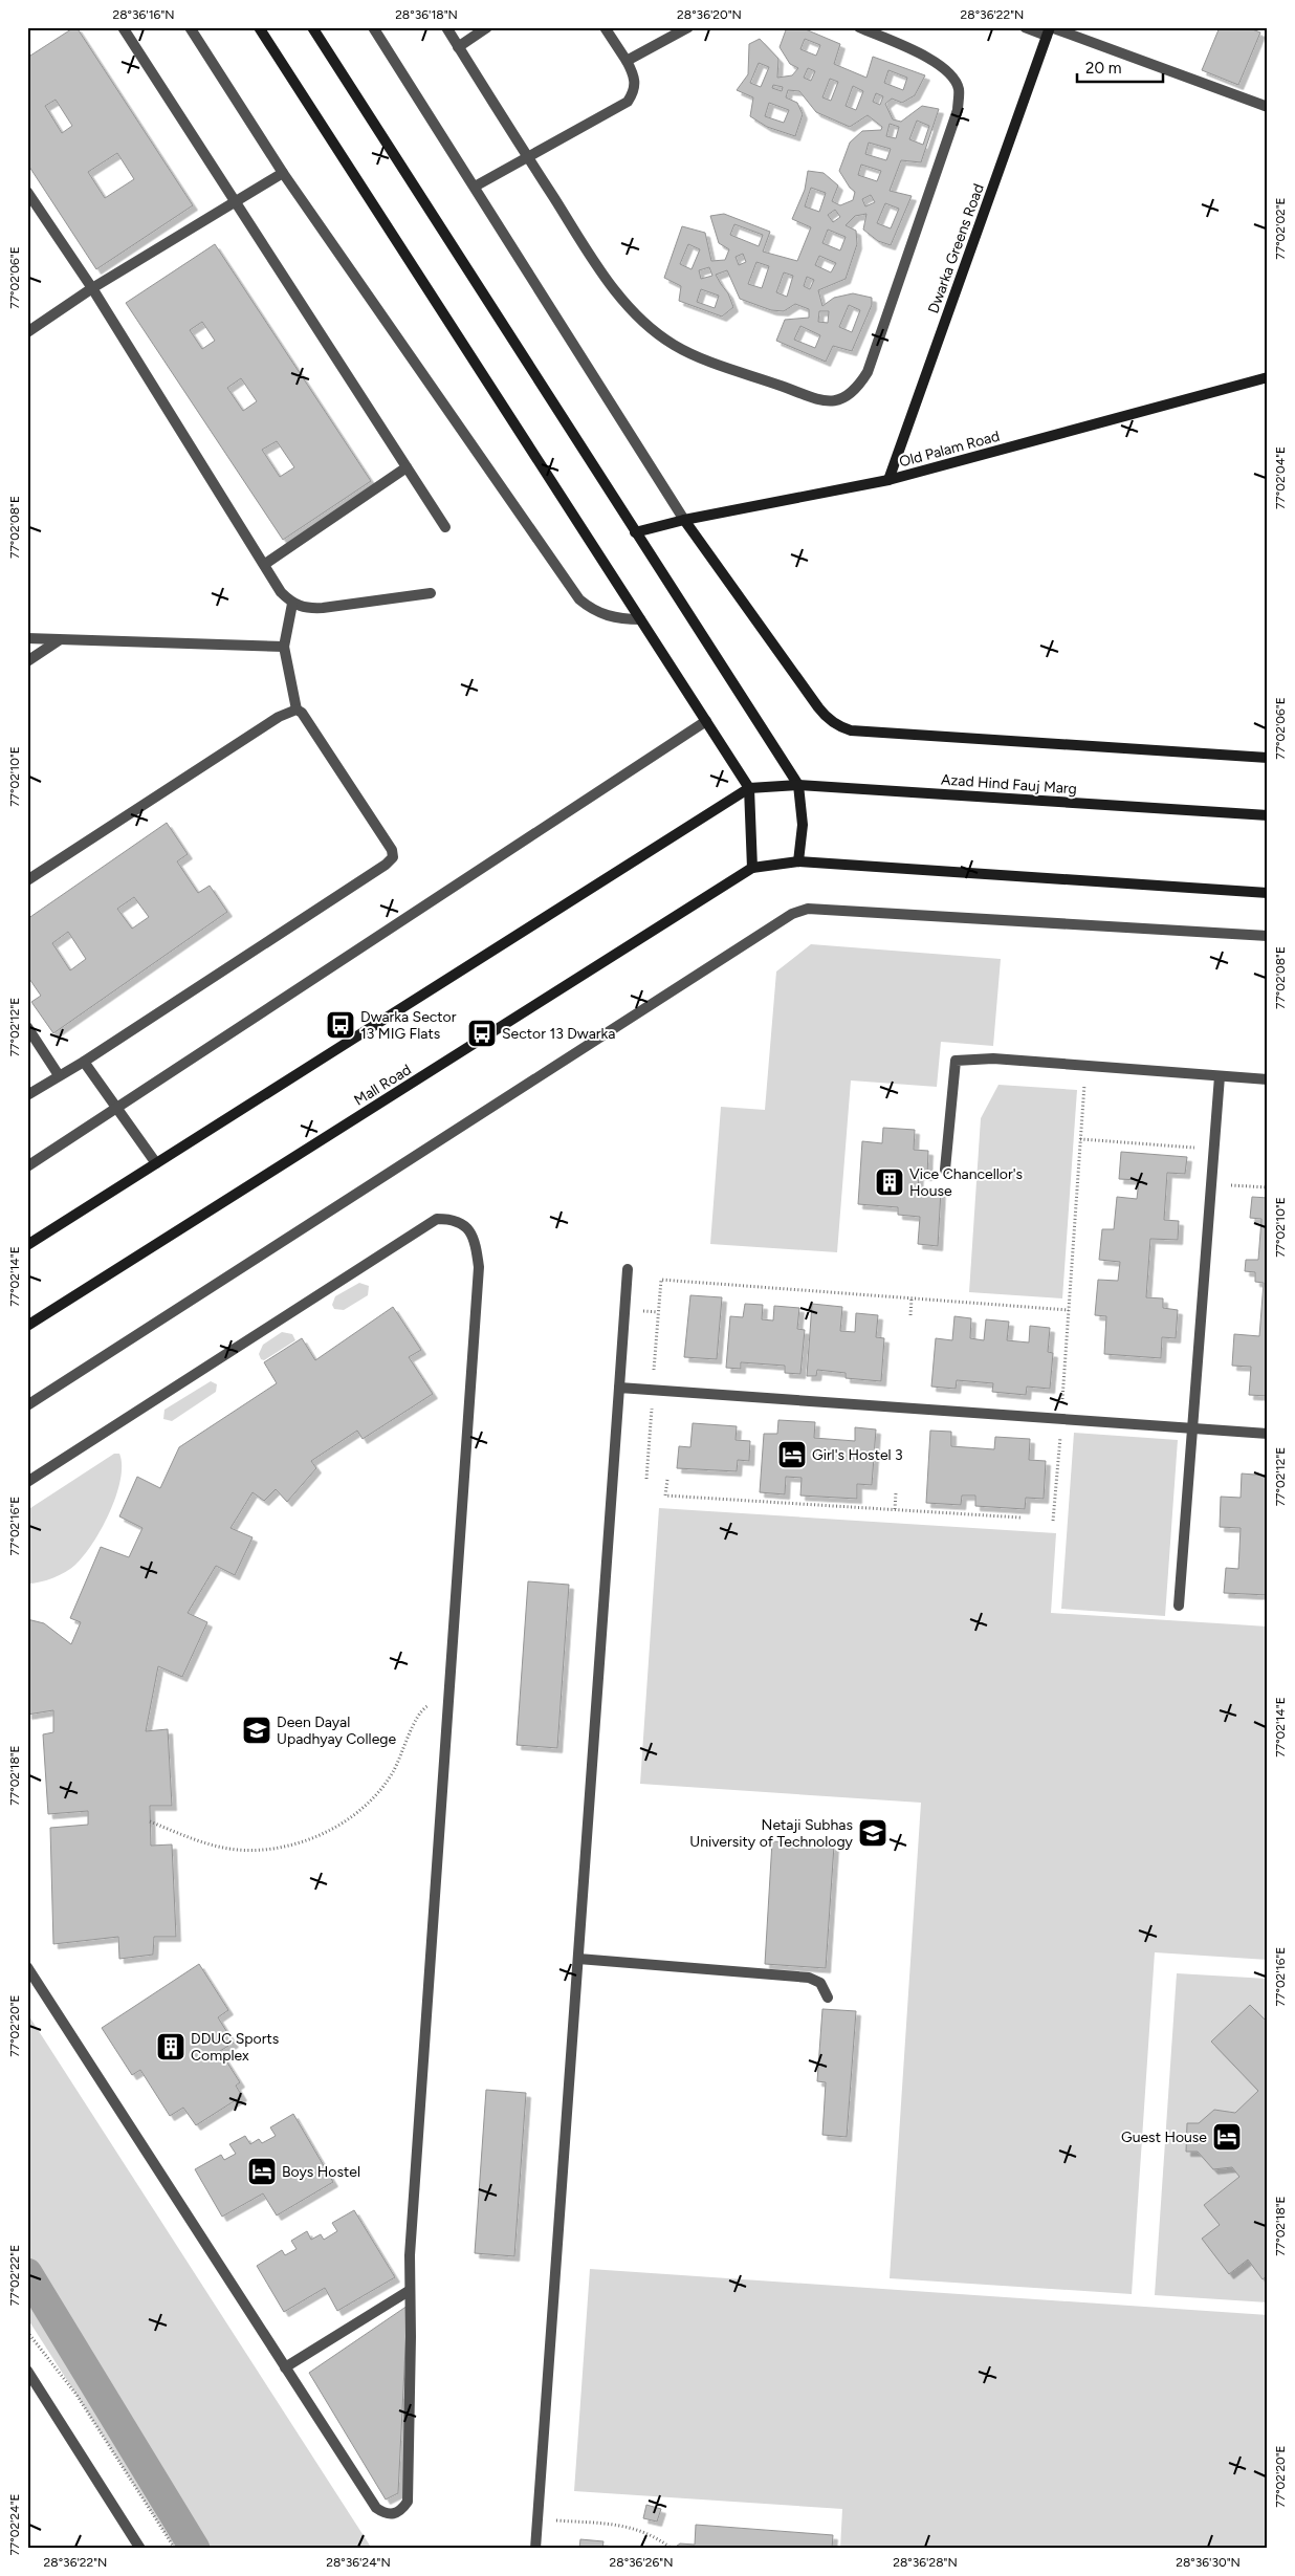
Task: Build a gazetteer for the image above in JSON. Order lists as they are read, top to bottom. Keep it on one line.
{"streets":{"street":["Dwarka Greens Road","Old Palam Road","Azad Hind Fauj Marg","Mall Road"]},"crossings":[["Dwarka Greens Road","Old Palam Road"]],"places":{"bus stop":["Dwarka Sector 13 MIG Flats","Sector 13 Dwarka"],"building":["Vice Chancellor's House","DDUC Sports Complex"],"hotel":["Girl's Hostel 3","Guest House","Boys Hostel"],"school or university":["Deen Dayal Upadhyay College","Netaji Subhas University of Technology"]},"scale_bar":"20 m","coordinates":["28°36'16\"N","28°36'18\"N","28°36'20\"N","28°36'22\"N","77°02'02\"E","77°02'06\"E","77°02'04\"E","77°02'08\"E","77°02'10\"E","77°02'12\"E","77°02'14\"E","77°02'16\"E","77°02'18\"E","77°02'20\"E","77°02'22\"E","77°02'24\"E","28°36'24\"N","28°36'26\"N","28°36'28\"N","28°36'30\"N"]}
